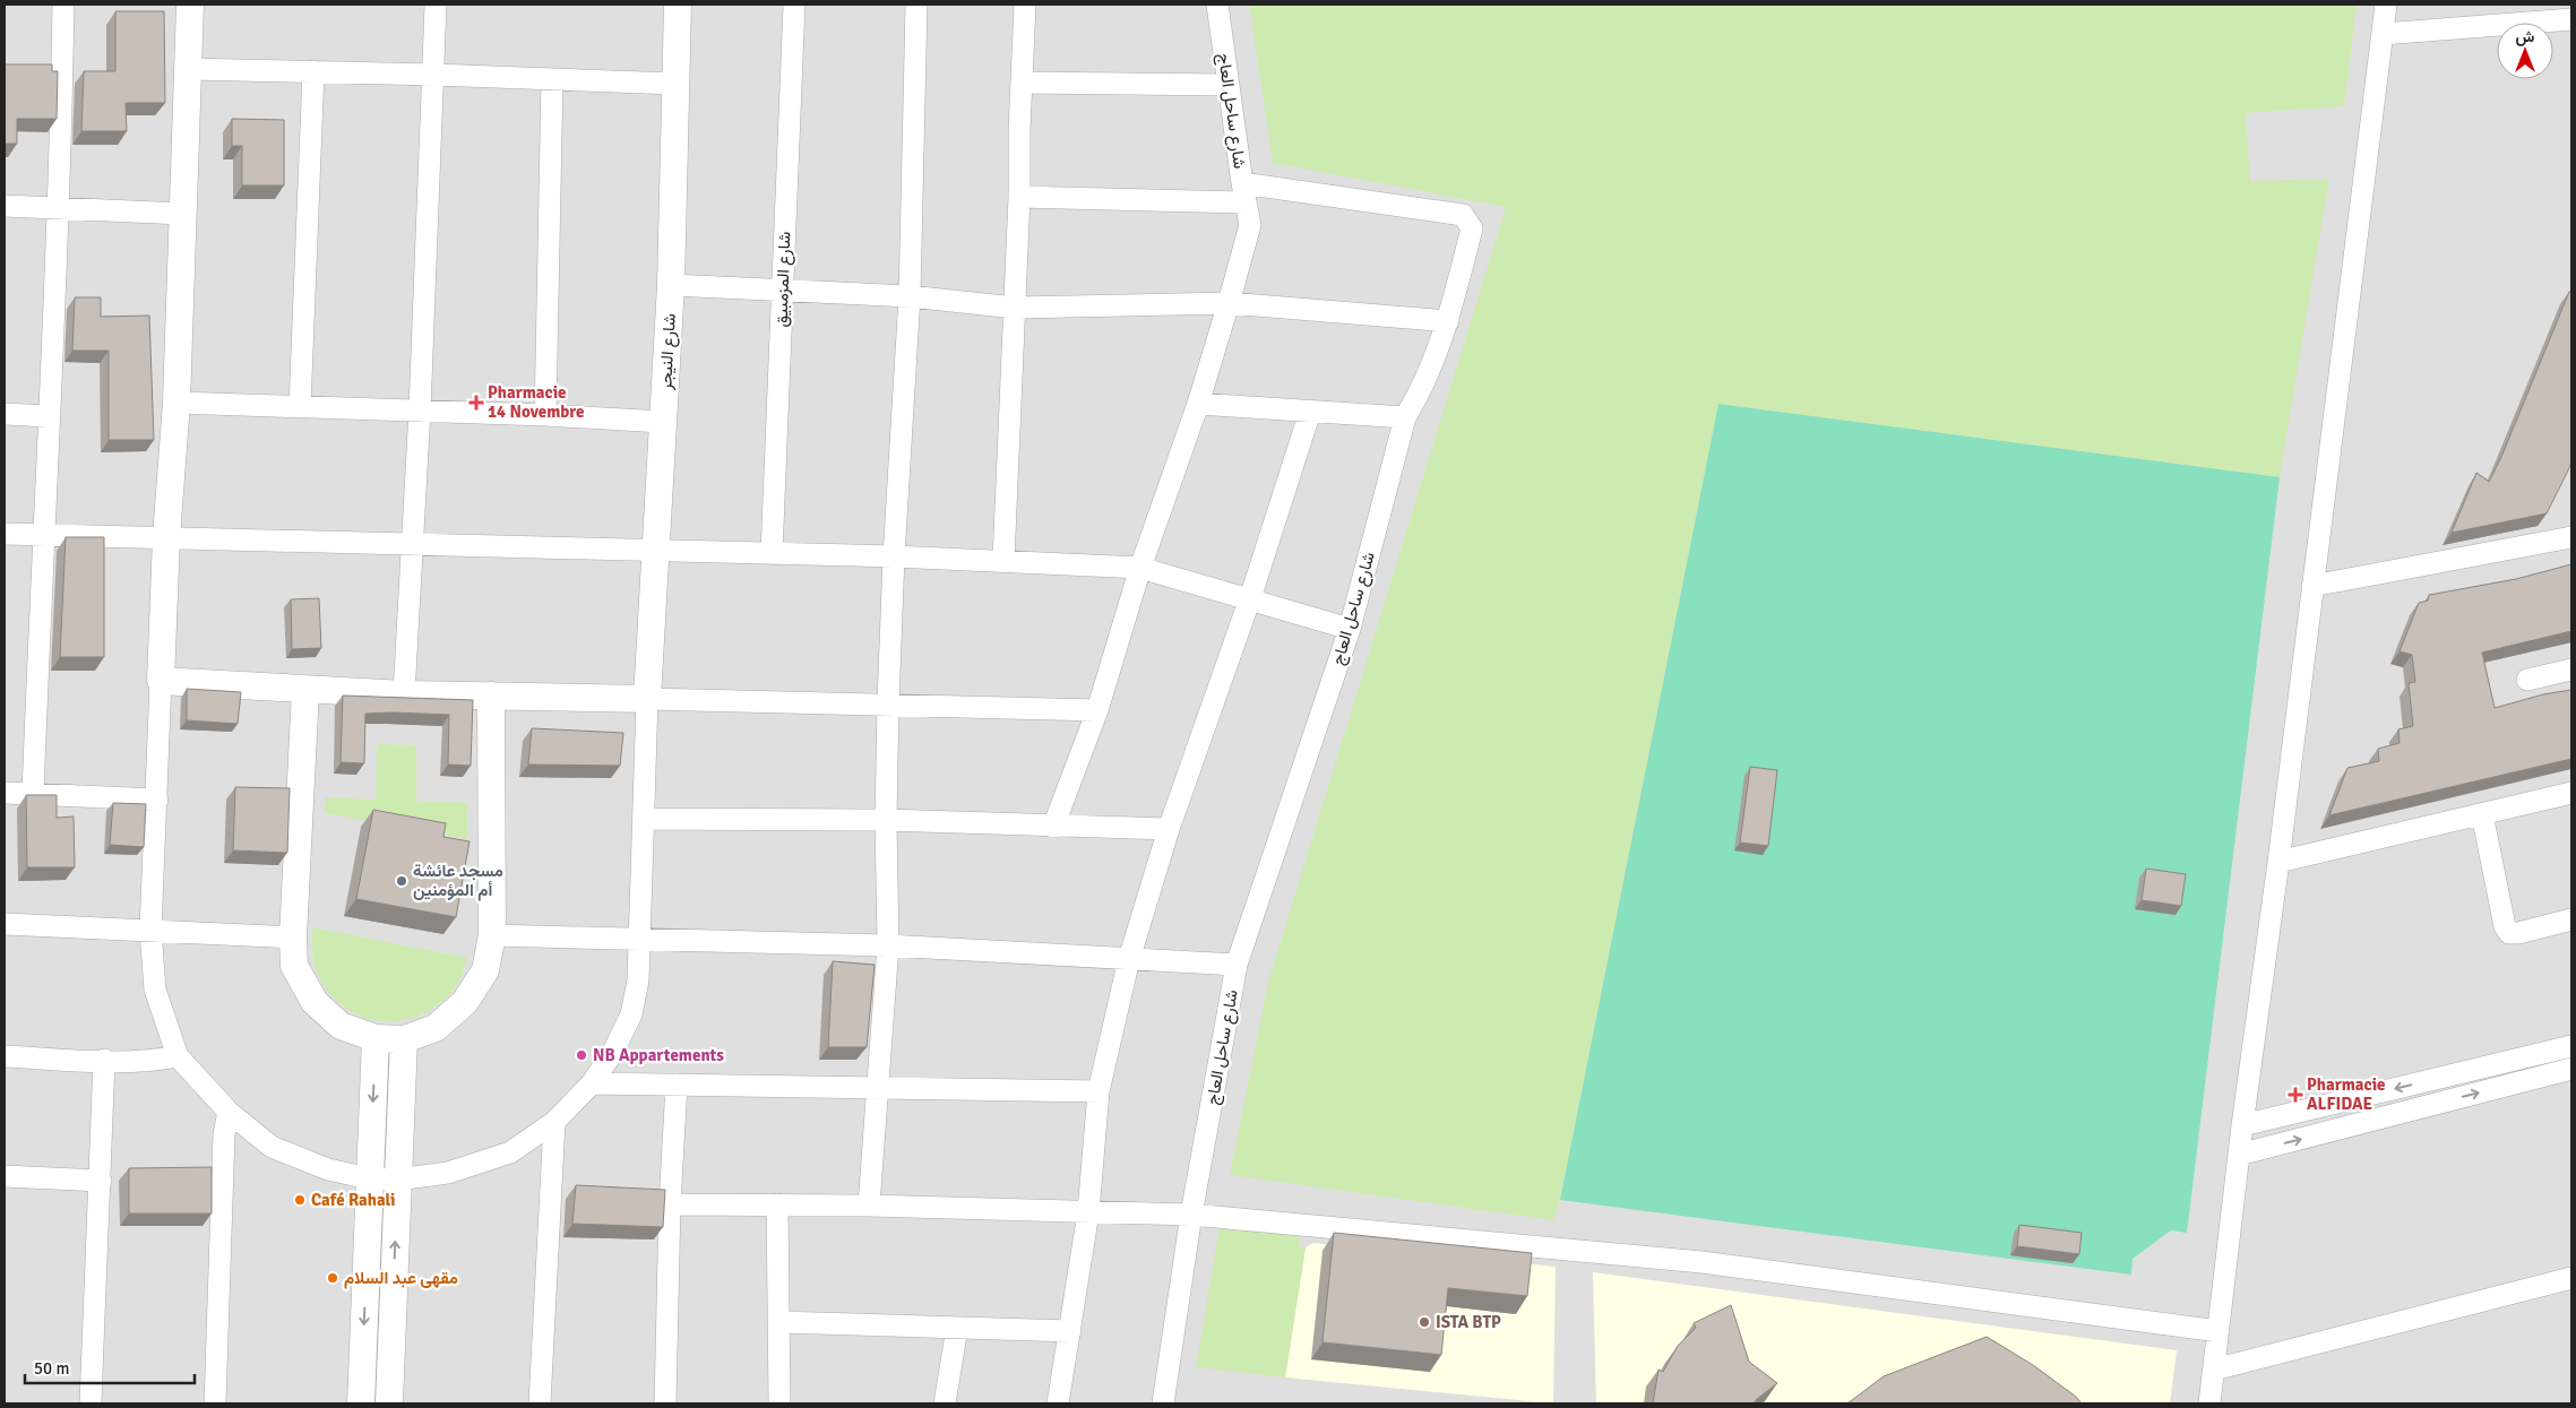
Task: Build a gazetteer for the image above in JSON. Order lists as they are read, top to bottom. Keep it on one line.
{"streets":{"street":["شارع ساحل العاج","شارع المزمبيق","شارع النيجر"]},"places":{"health":["Pharmacie 14 Novembre","Pharmacie ALFIDAE"],"other":["مسجد عائشة أم المؤمنين","NB Appartements","Café Rahali","مقهى عبد السلام","ISTA BTP"]},"scale_bar":"50 m","north":"top"}
